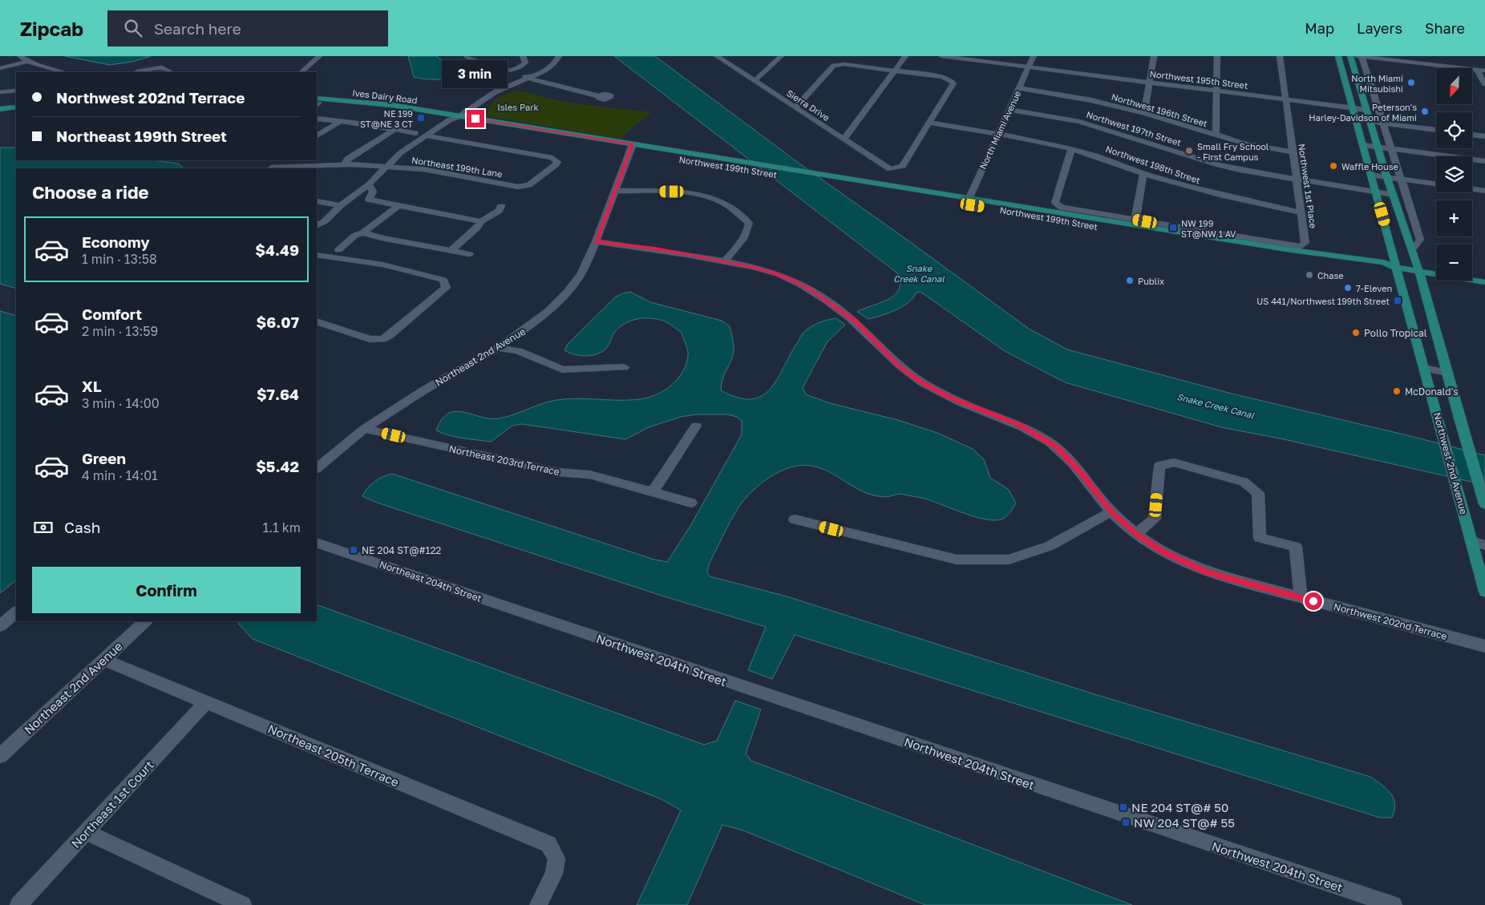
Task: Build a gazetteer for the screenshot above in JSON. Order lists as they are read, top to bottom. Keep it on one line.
{"streets":{"main road":["Ives Dairy Road","Northwest 199th Street","Northwest 2nd Avenue"],"street":["Northwest 195th Street","Sierra Drive","Northwest 196th Street","Northwest 197th Street","North Miami Avenue","Northwest 198th Street","Northeast 199th Lane","Northwest 1st Place","Northeast 2nd Avenue","Northeast 203rd Terrace","Northeast 204th Street","Northwest 202nd Terrace","Northwest 204th Street","Northeast 205th Terrace","Northeast 1st Court"]},"crossings":[["Northwest 195th Street","North Miami Avenue"],["Northwest 195th Street","Northwest 1st Place"],["Northwest 195th Street","Northwest 2nd Avenue"],["Ives Dairy Road","Northwest 199th Street"],["Ives Dairy Road","Northeast 2nd Avenue"],["Sierra Drive","Northwest 198th Street"],["Northwest 196th Street","North Miami Avenue"],["Northwest 196th Street","Northwest 1st Place"],["Northwest 197th Street","North Miami Avenue"],["Northwest 197th Street","Northwest 1st Place"],["Northwest 197th Street","Northwest 2nd Avenue"],["North Miami Avenue","Northwest 198th Street"],["North Miami Avenue","Northwest 199th Street"],["Northwest 198th Street","Northwest 1st Place"],["Northwest 199th Street","Northeast 2nd Avenue"],["Northwest 199th Street","Northwest 2nd Avenue"],["Northeast 2nd Avenue","Northeast 203rd Terrace"],["Northeast 2nd Avenue","Northwest 202nd Terrace"],["Northeast 2nd Avenue","Northeast 205th Terrace"],["Northeast 204th Street","Northwest 204th Street"],["Northeast 205th Terrace","Northeast 1st Court"]],"water":["Snake Creek Canal"],"parks":["Isles Park"],"places":{"other":["North Miami Mitsubishi","Peterson's Harley-Davidson of Miami","Small Fry School - First Campus","Waffle House","Chase","Publix","7-Eleven","Pollo Tropical","McDonald's"],"transit":["NE 199 ST@NE 3 CT","NW 199 ST@NW 1 AV","US 441/Northwest 199th Street","NE 204 ST@#122","NE 204 ST@# 50","NW 204 ST@# 55"]},"north":"bottom left","page":{"header":"Zipcab","search":"Search here","nav":["Map","Layers","Share"],"bubble":"3 min","map_buttons":["+","−"],"banner":["Northwest 202nd Terrace","Northeast 199th Street"],"heading":"Choose a ride","list":[{"name":"Economy","note":"1 min · 13:58","value":"$4.49"},{"name":"Comfort","note":"2 min · 13:59","value":"$6.07"},{"name":"XL","note":"3 min · 14:00","value":"$7.64"},{"name":"Green","note":"4 min · 14:01","value":"$5.42"}],"pay":["Cash","1.1 km"],"buttons":"Confirm"}}
